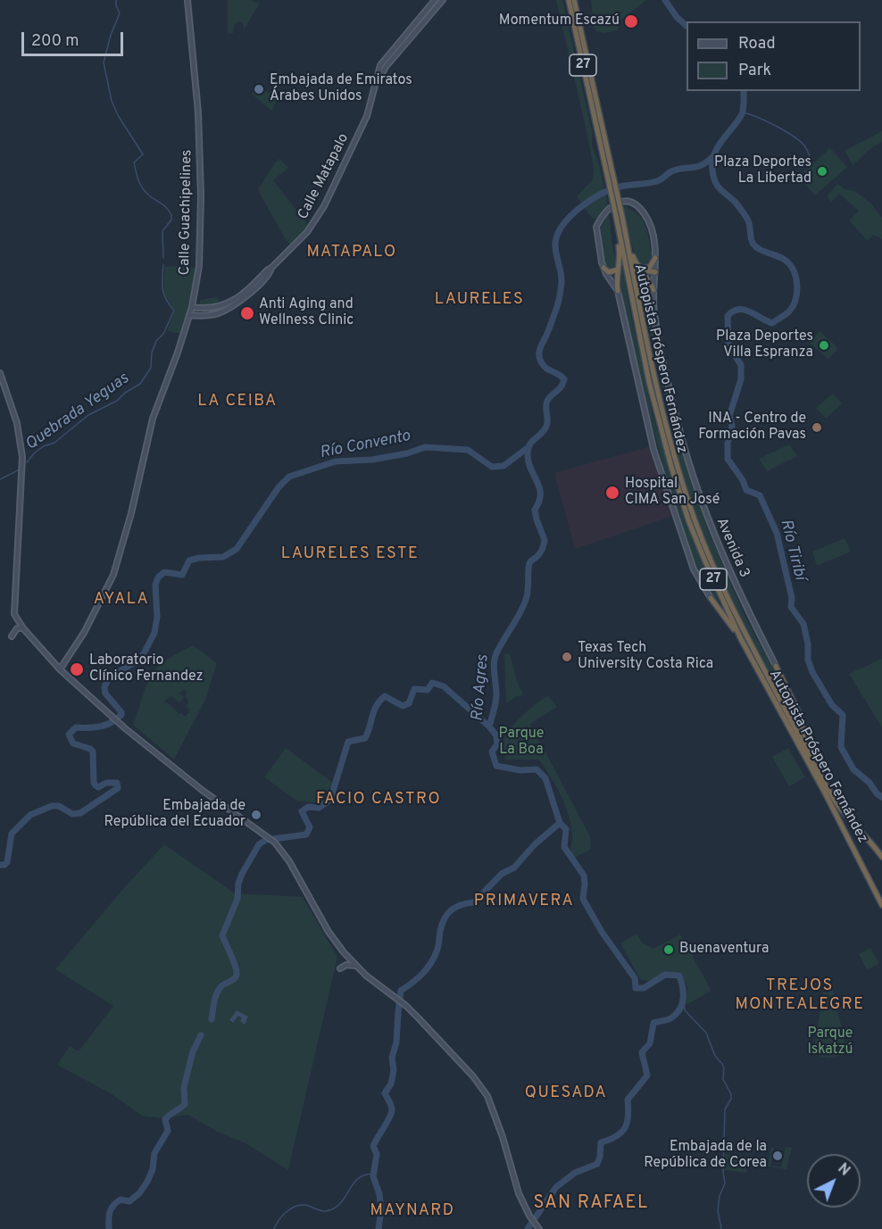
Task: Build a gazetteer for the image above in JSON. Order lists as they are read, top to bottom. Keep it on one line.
{"streets":{"highway":["27","Autopista Próspero Fernández"],"street":["Calle Matapalo","Calle Guachipelines","Avenida 3"]},"crossings":[["Calle Matapalo","Calle Guachipelines"]],"districts":["MATAPALO","LAURELES","LA CEIBA","LAURELES ESTE","AYALA","FACIO CASTRO","PRIMAVERA","TREJOS MONTEALEGRE","QUESADA","SAN RAFAEL","MAYNARD"],"water":["Quebrada Yeguas","Río Convento","Río Tiribí","Río Agres"],"parks":["Parque La Boa","Parque Iskatzú"],"places":["Momentum Escazú","Embajada de Emiratos Árabes Unidos","Plaza Deportes La Libertad","Anti Aging and Wellness Clinic","Plaza Deportes Villa Espranza","INA - Centro de Formación Pavas","Hospital CIMA San José","Texas Tech University Costa Rica","Laboratorio Clínico Fernandez","Embajada de República del Ecuador","Buenaventura","Embajada de la República de Corea"],"legend":["Road","Park"],"scale_bar":"200 m","north":"top right"}
